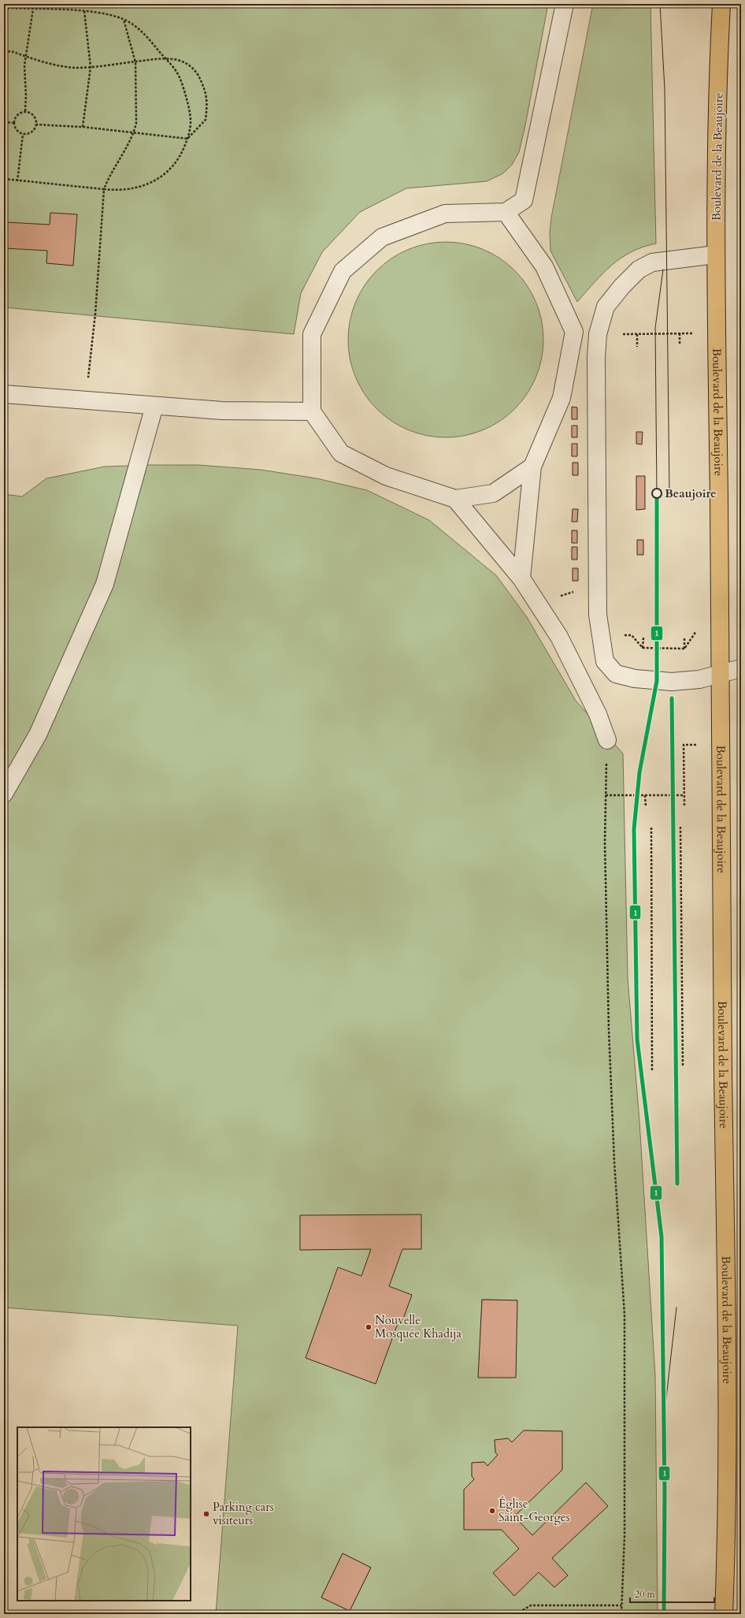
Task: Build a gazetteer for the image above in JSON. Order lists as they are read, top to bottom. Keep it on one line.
{"streets":{"main road":["Boulevard de la Beaujoire"]},"places":["Beaujoire","Nouvelle Mosquée Khadija","Église Saint-Georges","Parking cars visiteurs"],"lines":["transit line 1"],"scale_bar":"20 m"}
